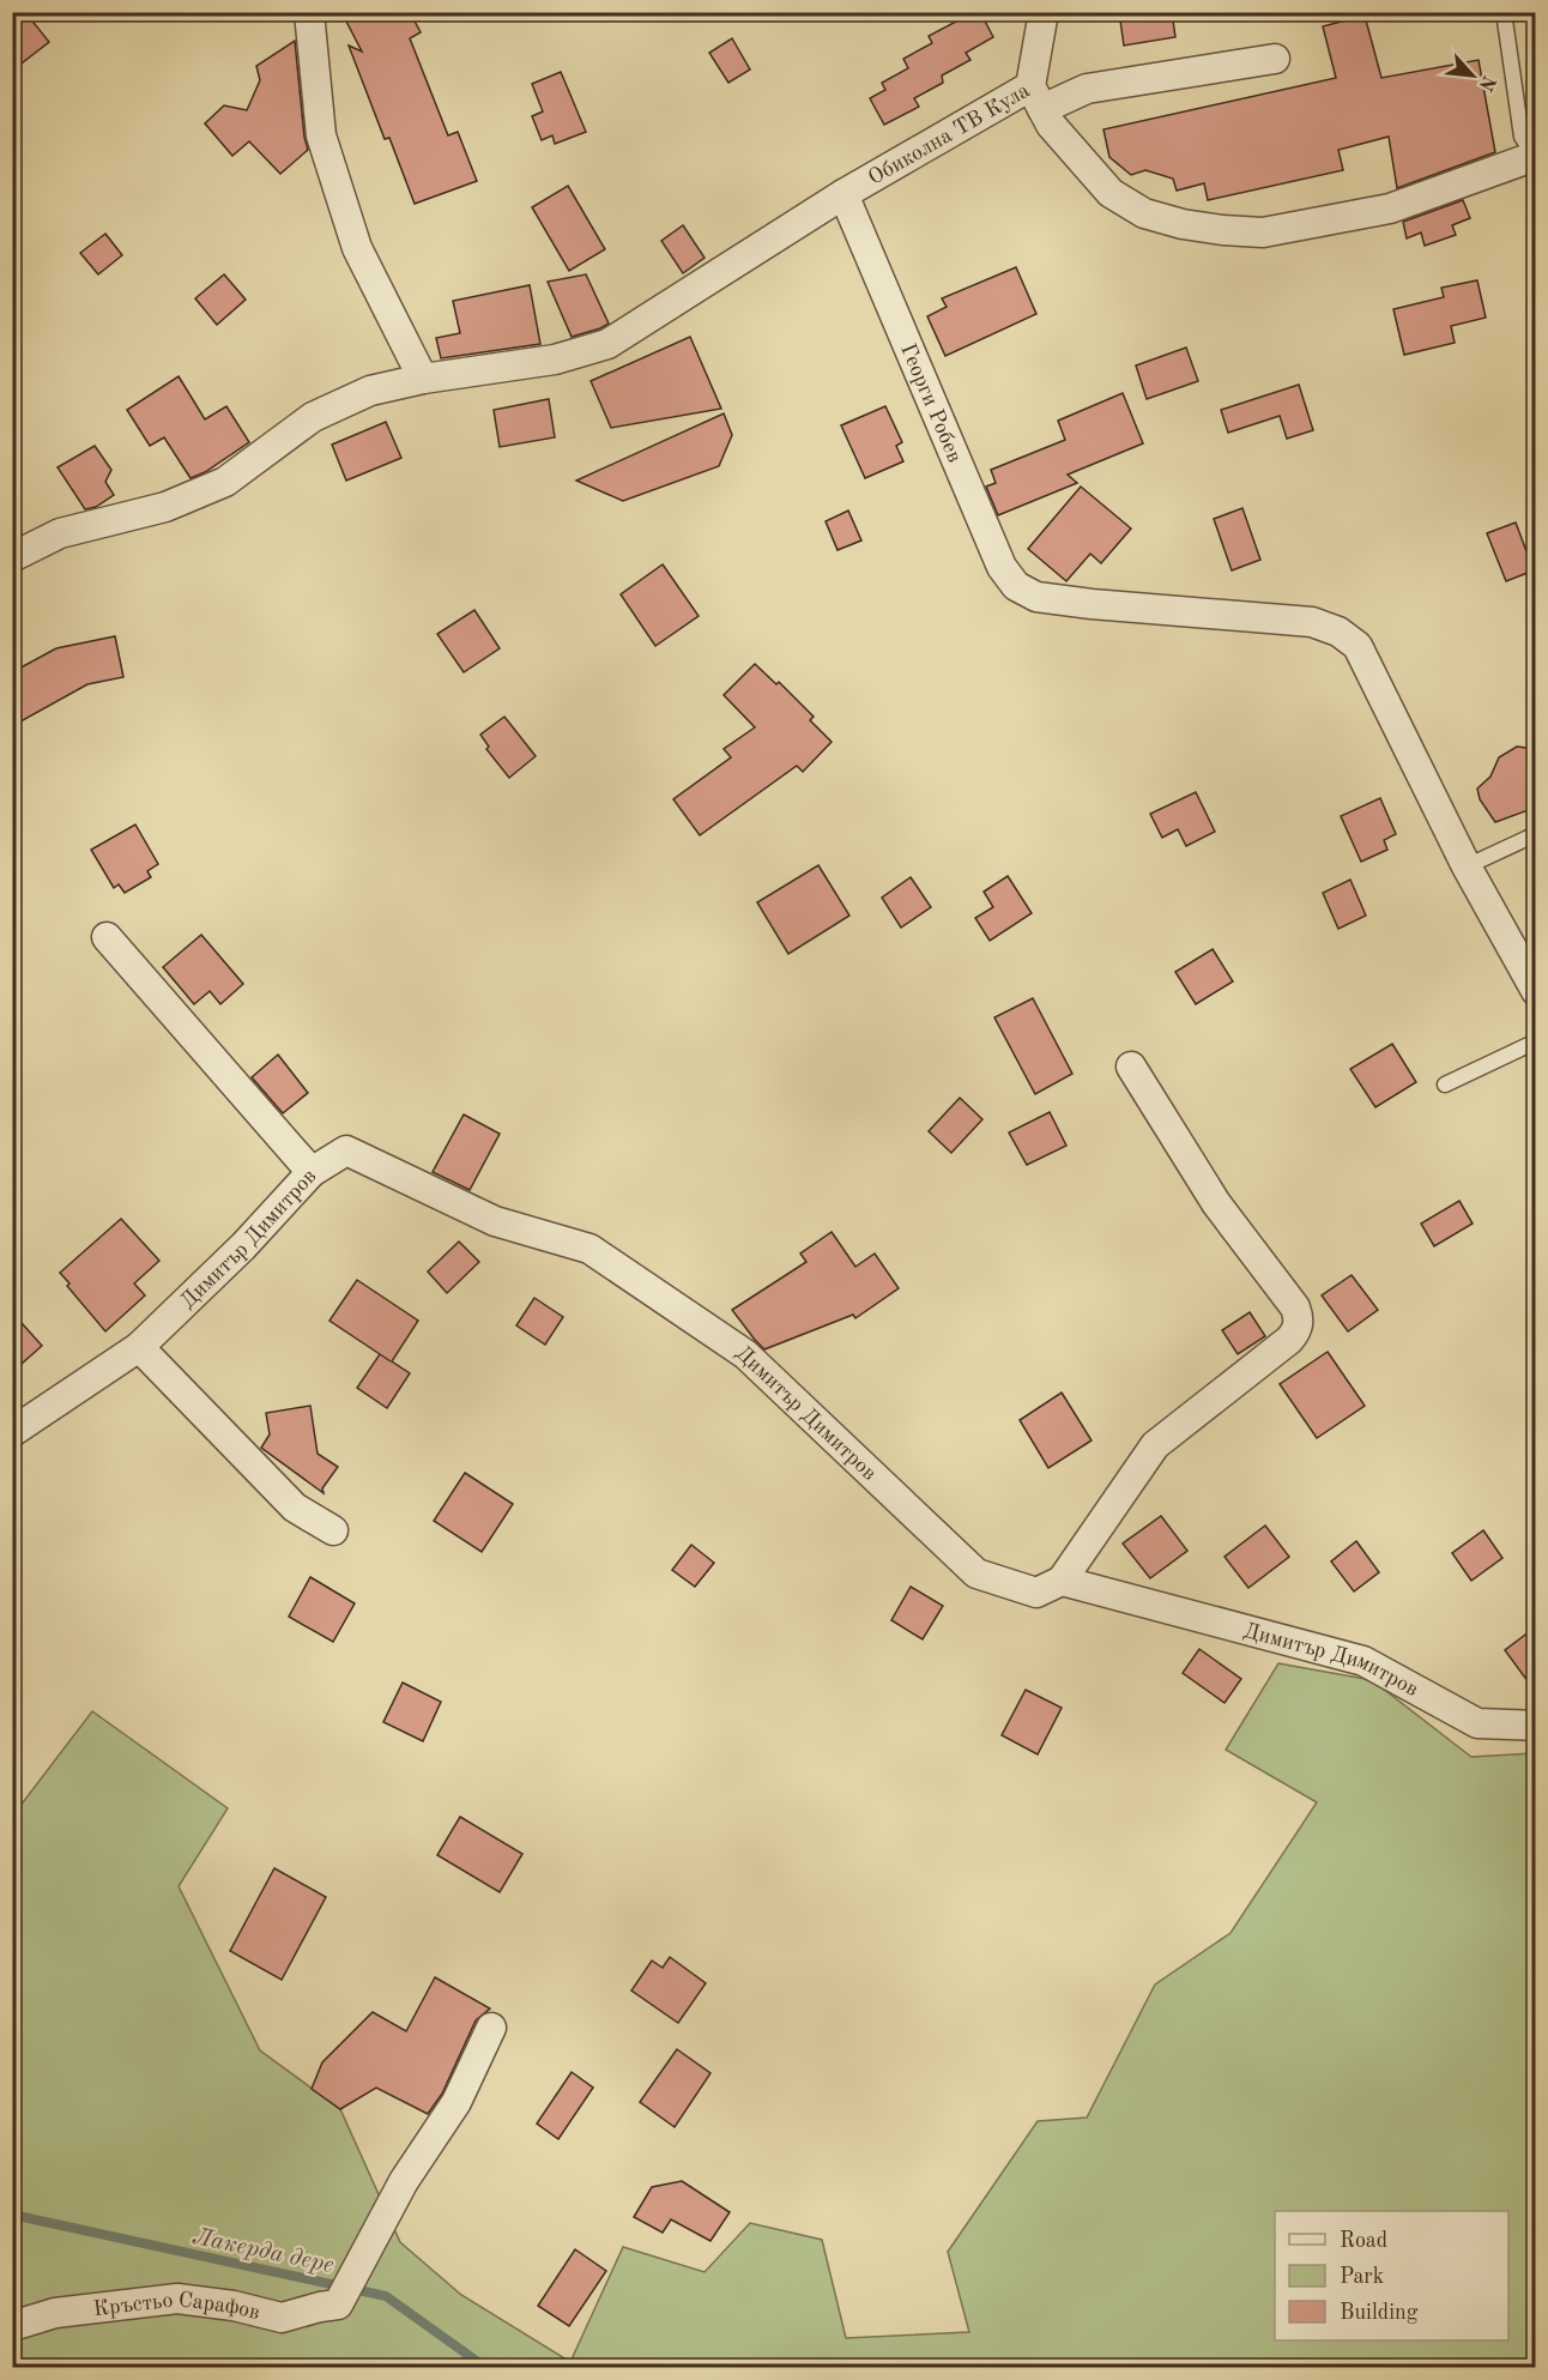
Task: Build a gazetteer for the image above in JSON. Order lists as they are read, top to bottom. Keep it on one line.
{"streets":{"street":["Обиколна ТВ Кула","Георги Робев","Димитър Димитров","Кръстьо Сарафов"]},"crossings":[["Обиколна ТВ Кула","Георги Робев"]],"water":["Лакерда дере"],"legend":["Road","Park","Building"],"north":"bottom right"}
